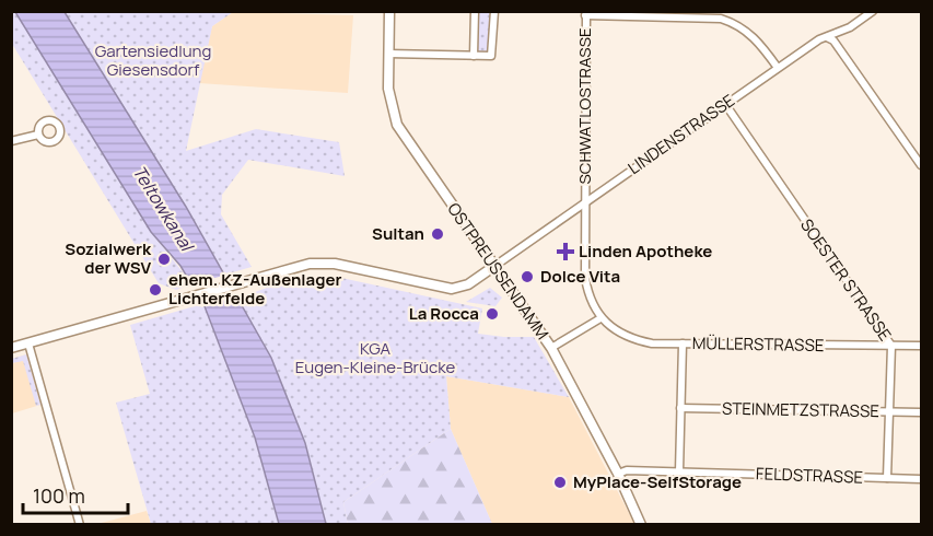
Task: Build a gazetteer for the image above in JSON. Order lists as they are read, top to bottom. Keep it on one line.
{"streets":{"main road":["OSTPREUSSENDAMM"],"street":["SCHWATLOSTRASSE","LINDENSTRASSE","SOESTER STRASSE","MÜLLERSTRASSE","STEINMETZSTRASSE","FELDSTRASSE"]},"crossings":[["SCHWATLOSTRASSE","LINDENSTRASSE"],["LINDENSTRASSE","OSTPREUSSENDAMM"],["LINDENSTRASSE","SOESTER STRASSE"],["OSTPREUSSENDAMM","FELDSTRASSE"],["SOESTER STRASSE","MÜLLERSTRASSE"],["SOESTER STRASSE","STEINMETZSTRASSE"],["SOESTER STRASSE","FELDSTRASSE"]],"water":["Teltowkanal"],"parks":["Gartensiedlung Giesensdorf","KGA Eugen-Kleine-Brücke"],"places":{"other":["Sultan","Sozialwerk der WSV","Dolce Vita","ehem. KZ-Außenlager Lichterfelde","La Rocca","MyPlace-SelfStorage"],"health":["Linden Apotheke"]},"scale_bar":"100 m"}
